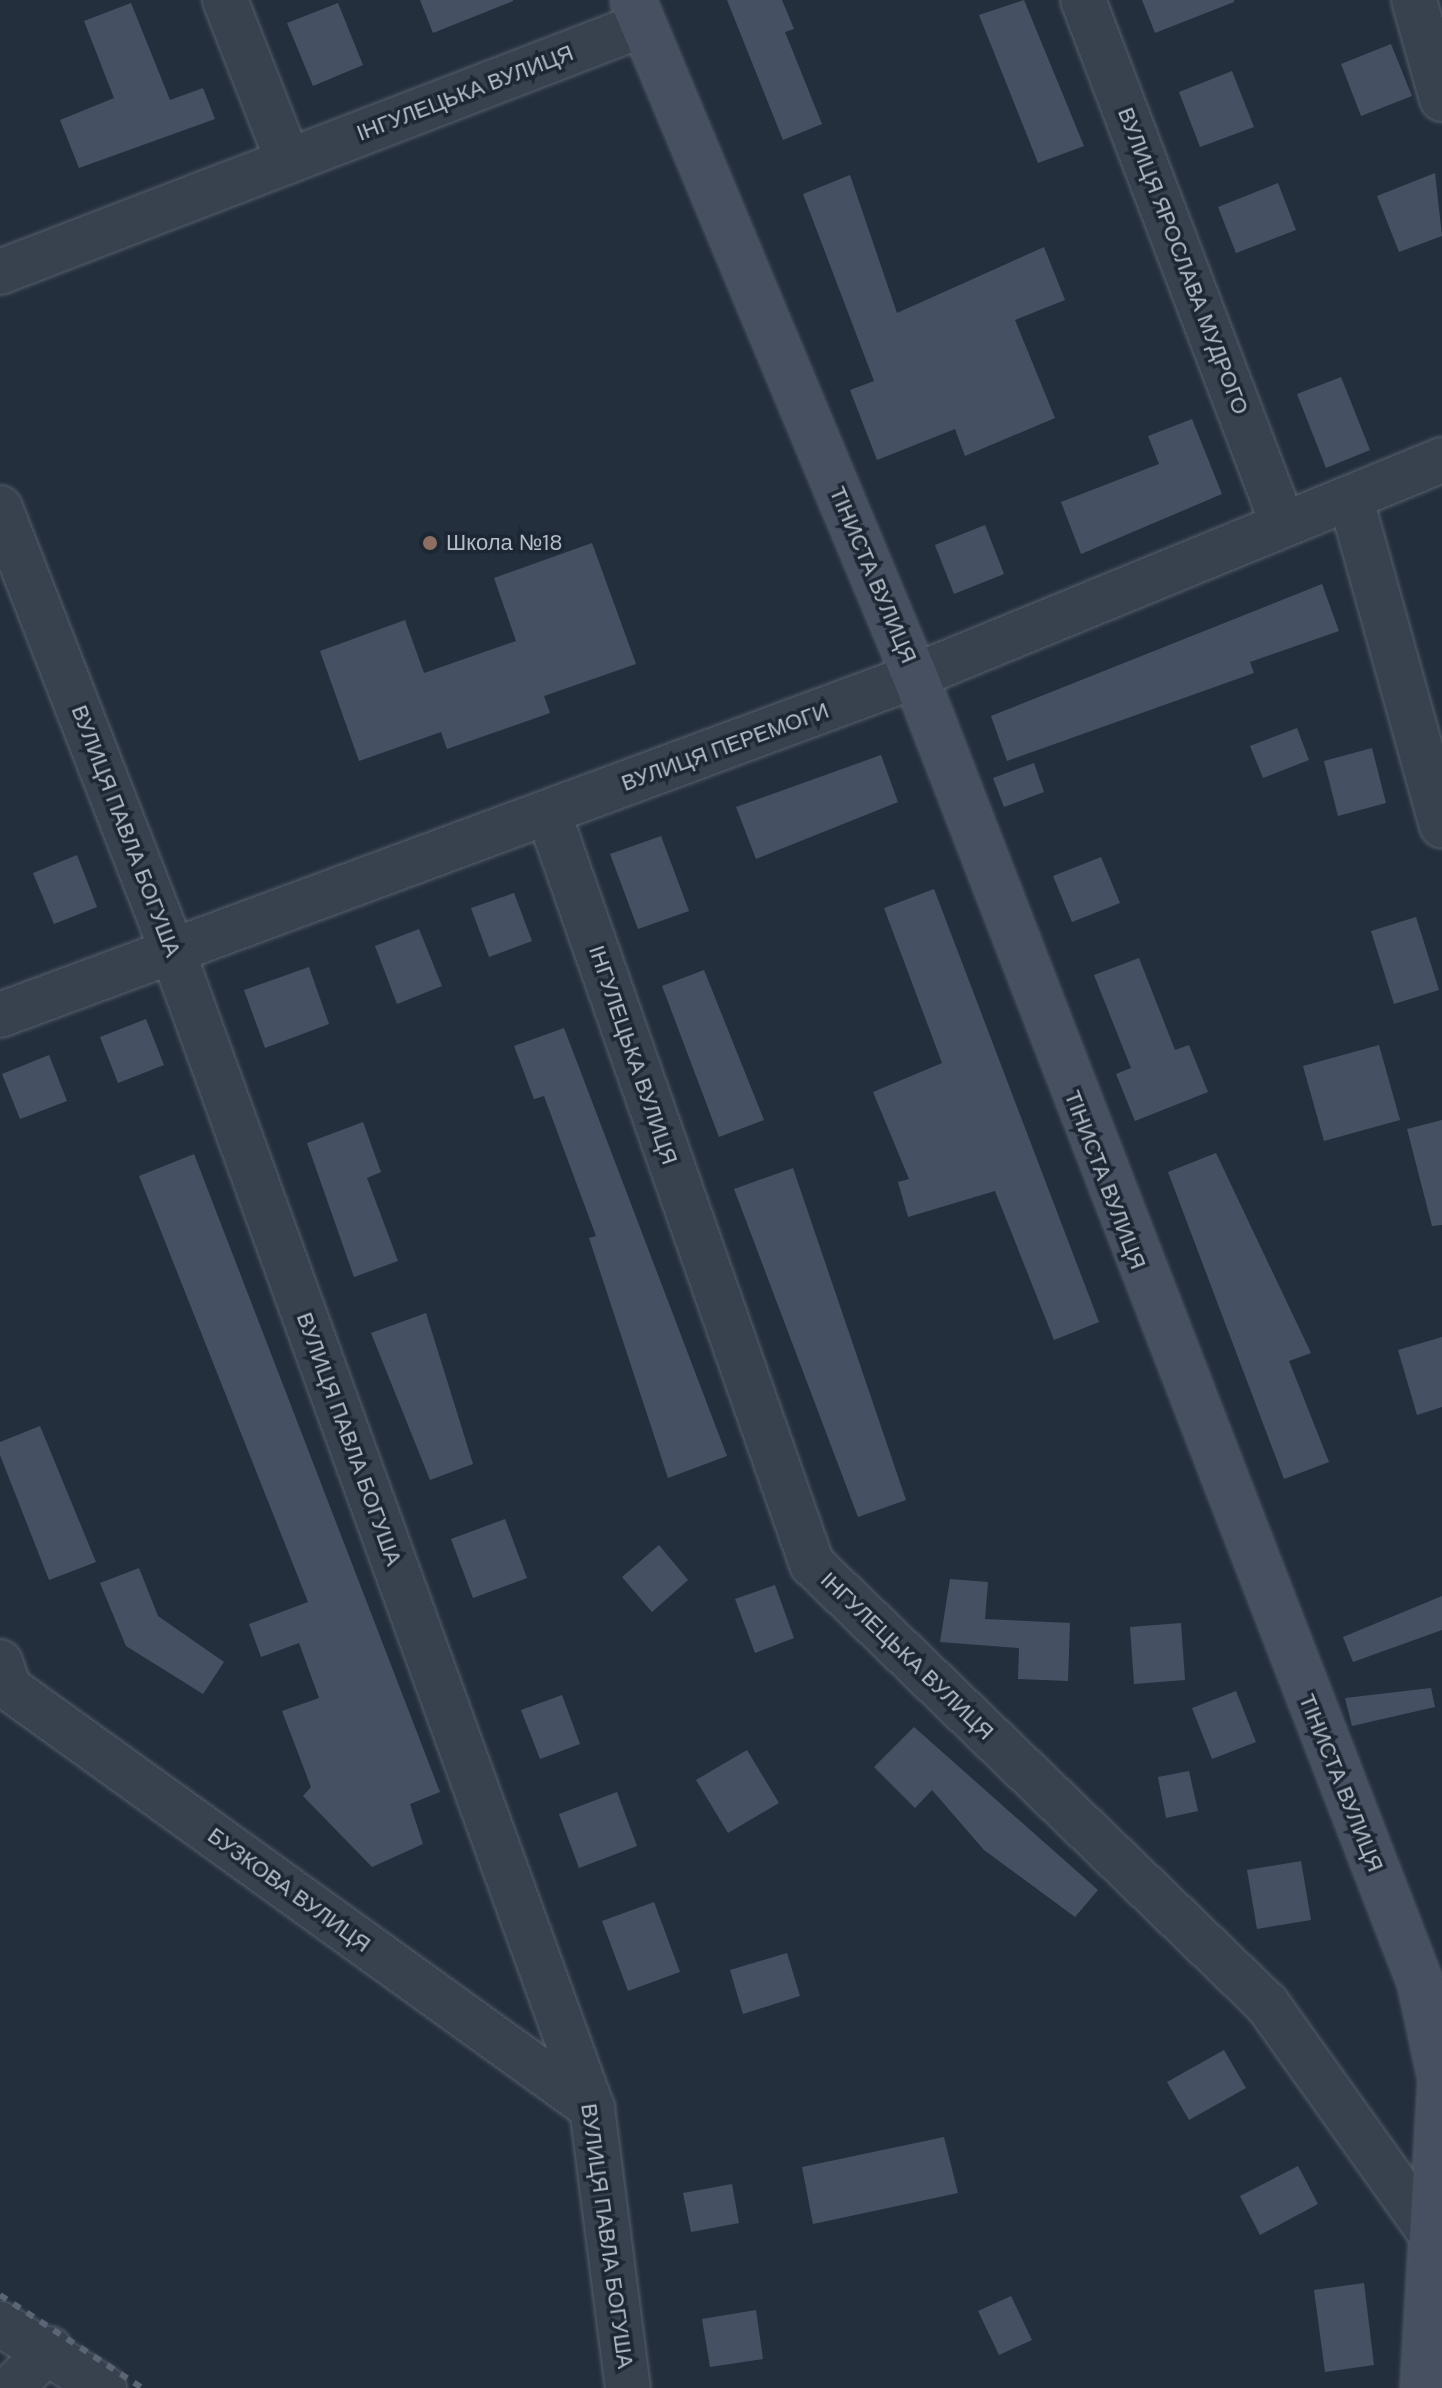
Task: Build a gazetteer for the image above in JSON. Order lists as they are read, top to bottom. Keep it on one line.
{"streets":{"street":["ІНГУЛЕЦЬКА ВУЛИЦЯ","ВУЛИЦЯ ЯРОСЛАВА МУДРОГО","ТІНИСТА ВУЛИЦЯ","ВУЛИЦЯ ПЕРЕМОГИ","ВУЛИЦЯ ПАВЛА БОГУША","БУЗКОВА ВУЛИЦЯ"]},"crossings":[["ІНГУЛЕЦЬКА ВУЛИЦЯ","ТІНИСТА ВУЛИЦЯ"],["ІНГУЛЕЦЬКА ВУЛИЦЯ","ВУЛИЦЯ ПЕРЕМОГИ"],["ВУЛИЦЯ ЯРОСЛАВА МУДРОГО","ВУЛИЦЯ ПЕРЕМОГИ"],["ТІНИСТА ВУЛИЦЯ","ВУЛИЦЯ ПЕРЕМОГИ"],["ВУЛИЦЯ ПЕРЕМОГИ","ВУЛИЦЯ ПАВЛА БОГУША"],["ВУЛИЦЯ ПАВЛА БОГУША","БУЗКОВА ВУЛИЦЯ"]],"places":["Школа №18"]}
